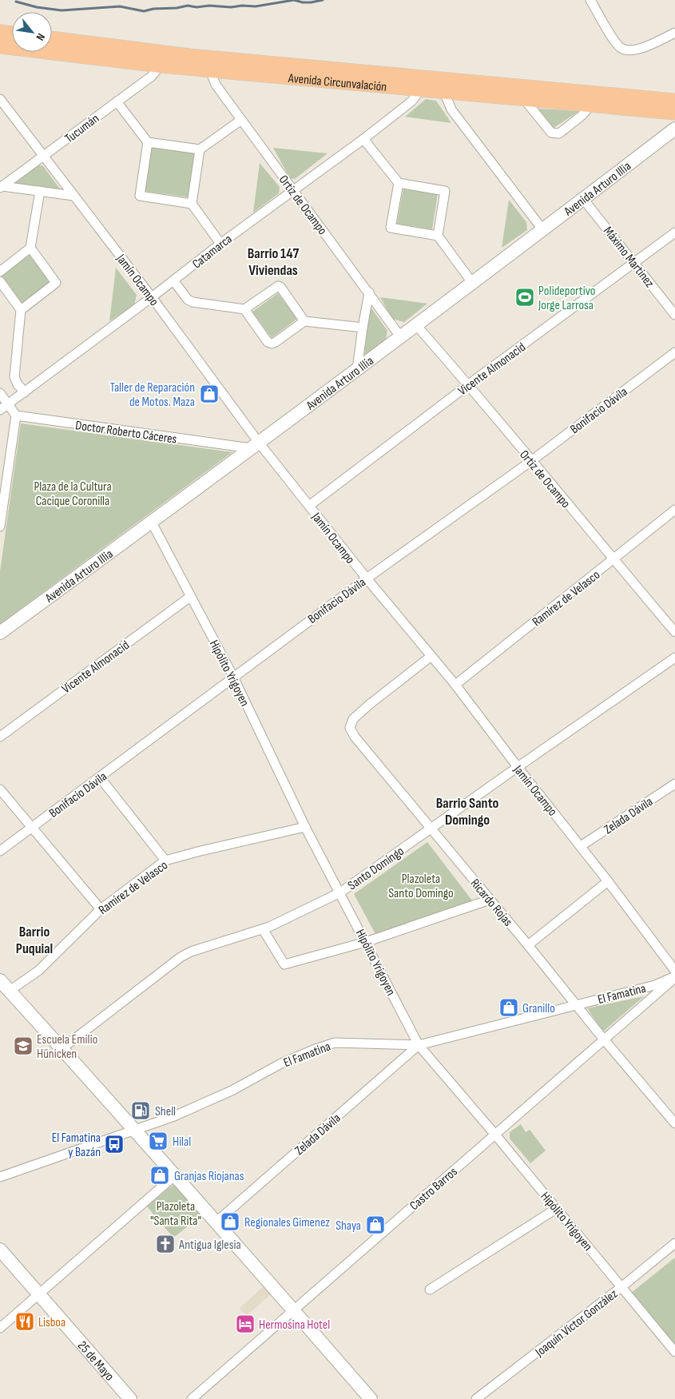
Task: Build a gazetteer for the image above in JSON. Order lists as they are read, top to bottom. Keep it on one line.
{"streets":{"main road":["Avenida Circunvalación","Avenida Arturo Illia","25 de Mayo"],"street":["Tucumán","Ortiz de Ocampo","Catamarca","Máximo Martinez","Jamín Ocampo","Vicente Almonacid","Bonifacio Dávila","Doctor Roberto Cáceres","Ramírez de Velasco","Hipólito Yrigoyen","Zelada Dávila","Santo Domingo","Ricardo Rojas","El Famatina","Castro Barros","Joaquín Víctor González"]},"crossings":[["Avenida Circunvalación","Tucumán"],["Avenida Circunvalación","Ortiz de Ocampo"],["Avenida Circunvalación","Catamarca"],["Tucumán","Jamín Ocampo"],["Avenida Arturo Illia","Ortiz de Ocampo"],["Avenida Arturo Illia","Máximo Martinez"],["Avenida Arturo Illia","Jamín Ocampo"],["Avenida Arturo Illia","Doctor Roberto Cáceres"],["Avenida Arturo Illia","Hipólito Yrigoyen"],["Ortiz de Ocampo","Catamarca"],["Ortiz de Ocampo","Vicente Almonacid"],["Ortiz de Ocampo","Bonifacio Dávila"],["Ortiz de Ocampo","Ramírez de Velasco"],["Catamarca","Jamín Ocampo"],["Máximo Martinez","Vicente Almonacid"],["Jamín Ocampo","Vicente Almonacid"],["Jamín Ocampo","Bonifacio Dávila"],["Jamín Ocampo","Doctor Roberto Cáceres"],["Jamín Ocampo","Ramírez de Velasco"],["Jamín Ocampo","Zelada Dávila"],["Jamín Ocampo","Santo Domingo"],["Jamín Ocampo","Ricardo Rojas"],["Vicente Almonacid","Hipólito Yrigoyen"],["Bonifacio Dávila","Hipólito Yrigoyen"],["Ramírez de Velasco","Hipólito Yrigoyen"],["Hipólito Yrigoyen","Zelada Dávila"],["Hipólito Yrigoyen","Santo Domingo"],["Hipólito Yrigoyen","El Famatina"],["Hipólito Yrigoyen","Castro Barros"],["Hipólito Yrigoyen","Joaquín Víctor González"],["Zelada Dávila","El Famatina"],["Santo Domingo","Ricardo Rojas"],["Ricardo Rojas","El Famatina"],["Ricardo Rojas","Castro Barros"],["El Famatina","Castro Barros"]],"districts":["Barrio 147 Viviendas","Barrio Santo Domingo","Barrio Puquial"],"parks":["Plaza de la Cultura Cacique Coronilla","Plazoleta Santo Domingo","Plazoleta \"Santa Rita\""],"places":{"sports":["Polideportivo Jorge Larrosa"],"shop":["Taller de Reparación de Motos. Maza","Granillo","Granjas Riojanas","Regionales Gimenez","Shaya"],"school or university":["Escuela Emilio Hünicken"],"fuel station":["Shell"],"supermarket":["Hilal"],"bus stop":["El Famatina y Bazán"],"church":["Antigua Iglesia"],"restaurant":["Lisboa"],"hotel":["Hermosina Hotel"]},"north":"bottom right"}
